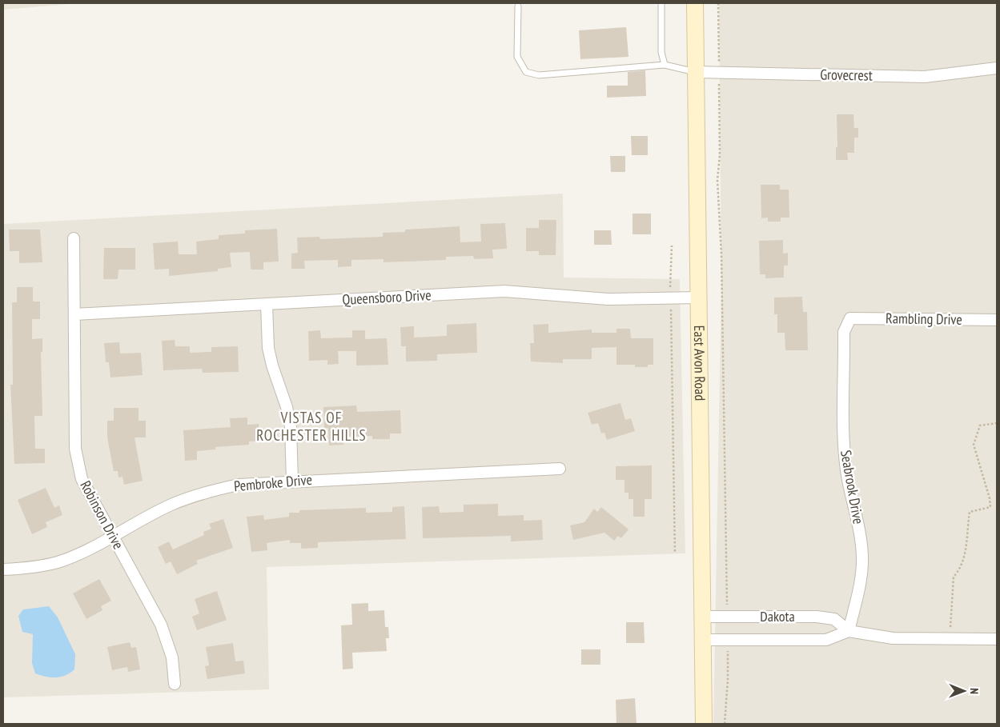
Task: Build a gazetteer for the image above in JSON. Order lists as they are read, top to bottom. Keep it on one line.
{"streets":{"main road":["East Avon Road"],"street":["Grovecrest","Queensboro Drive","Rambling Drive","Pembroke Drive","Seabrook Drive","Robinson Drive","Dakota"]},"crossings":[["Grovecrest","East Avon Road"],["Queensboro Drive","East Avon Road"],["Queensboro Drive","Robinson Drive"],["Rambling Drive","Seabrook Drive"],["East Avon Road","Dakota"],["Pembroke Drive","Robinson Drive"],["Seabrook Drive","Dakota"]],"districts":["VISTAS OF ROCHESTER HILLS"],"north":"right"}
